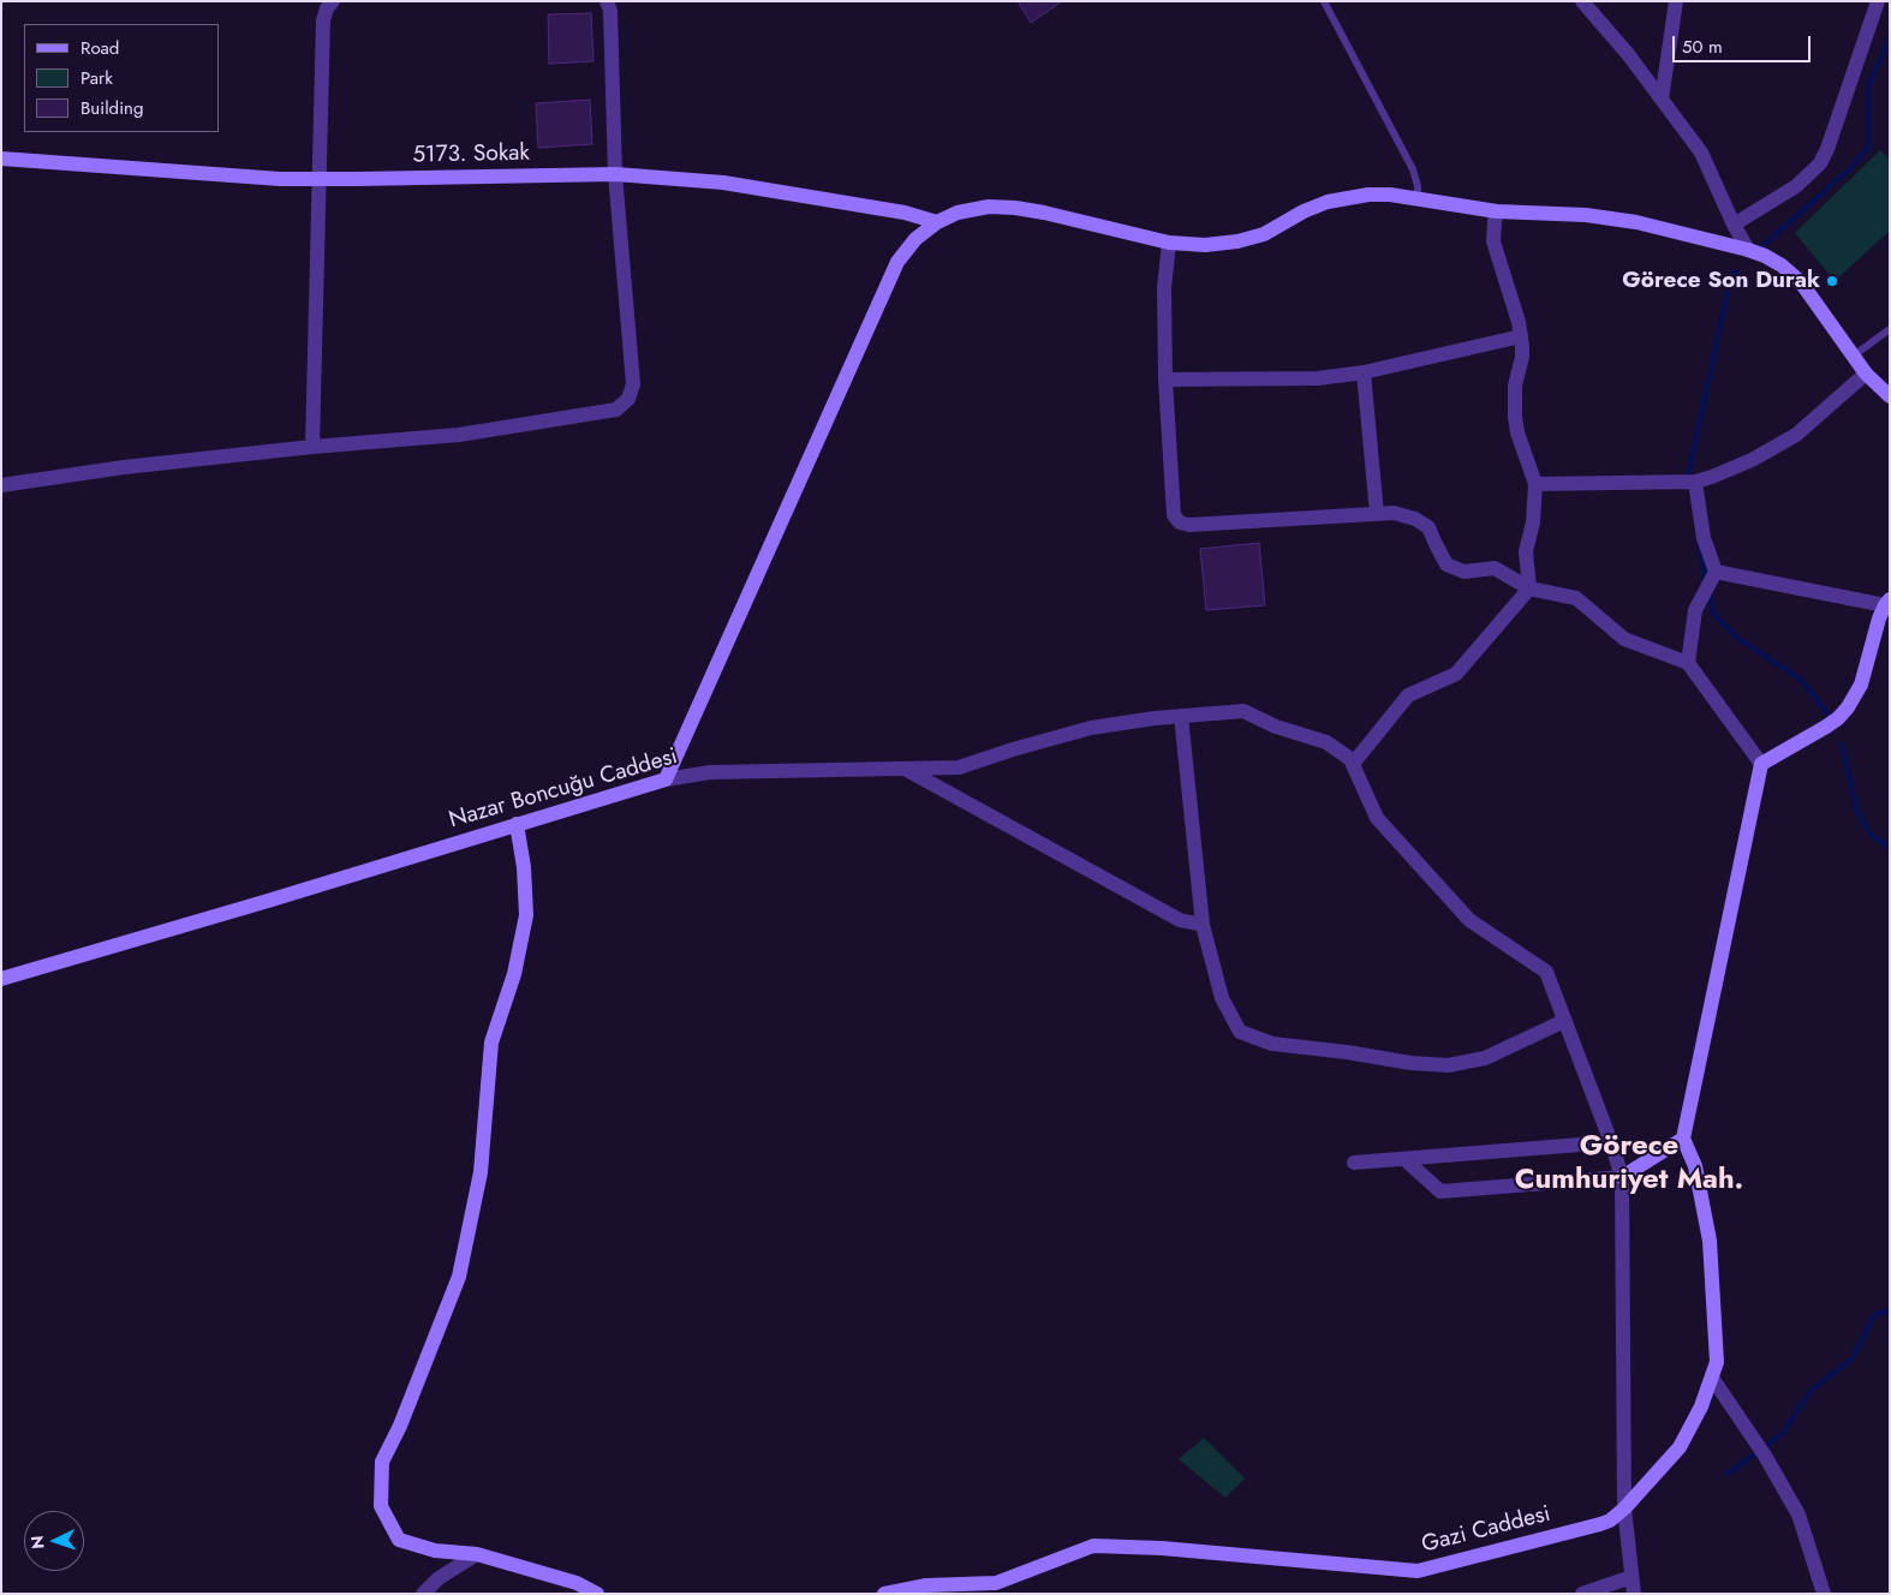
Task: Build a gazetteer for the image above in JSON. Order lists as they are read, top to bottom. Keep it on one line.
{"streets":{"street":["5173. Sokak","Nazar Boncuğu Caddesi","Gazi Caddesi"]},"districts":["Görece Cumhuriyet Mah."],"places":["Görece Son Durak"],"legend":["Road","Park","Building"],"scale_bar":"50 m","north":"left"}
